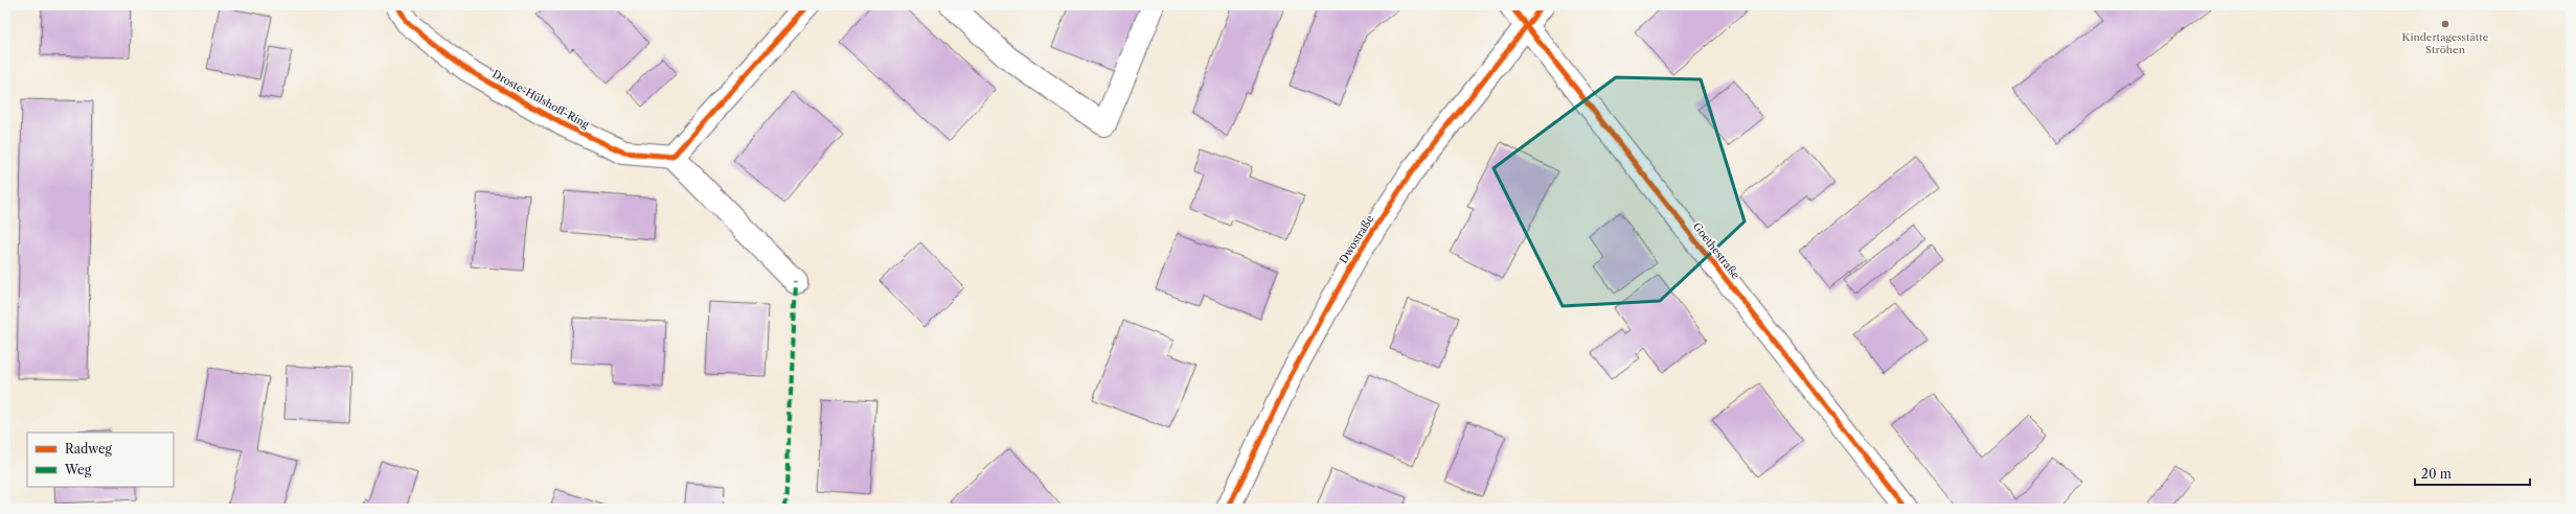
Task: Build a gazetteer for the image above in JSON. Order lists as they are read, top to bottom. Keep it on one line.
{"streets":{"street":["Droste-Hülshoff-Ring","Dwostraße","Goethestraße"]},"crossings":[["Dwostraße","Goethestraße"]],"places":["Kindertagesstätte Ströhen"],"legend":["Radweg","Weg"],"scale_bar":"20 m"}
